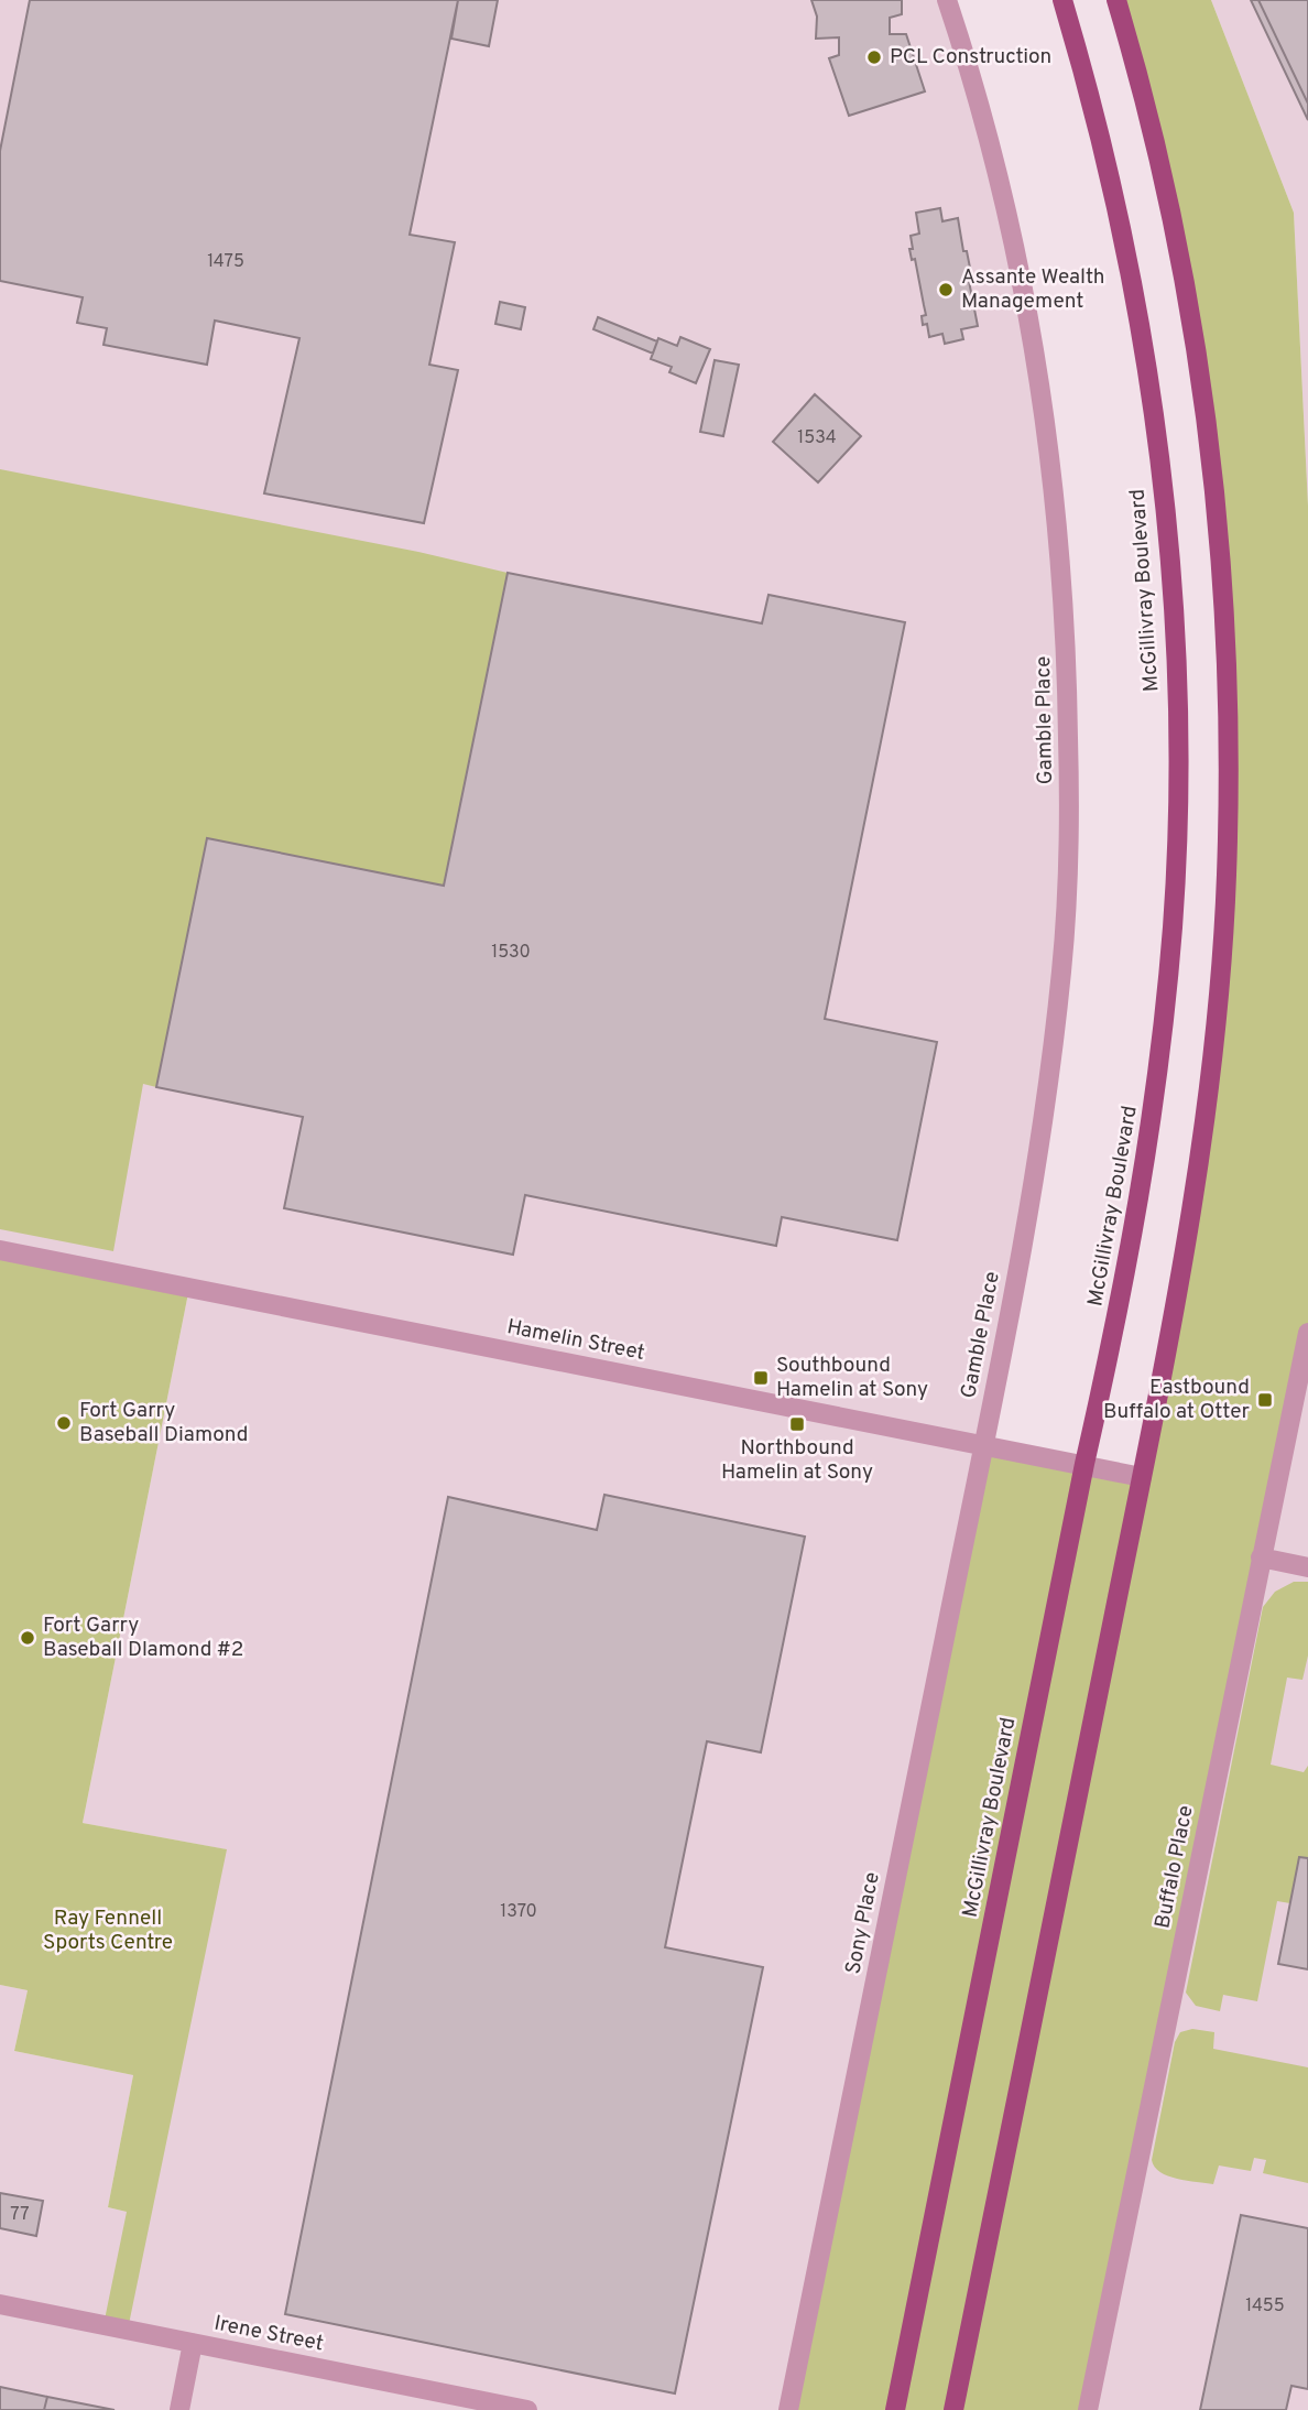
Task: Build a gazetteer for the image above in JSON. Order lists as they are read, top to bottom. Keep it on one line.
{"streets":{"main road":["McGillivray Boulevard"],"street":["Gamble Place","Hamelin Street","Buffalo Place","Sony Place","Irene Street"]},"crossings":[["McGillivray Boulevard","Hamelin Street"],["Gamble Place","Hamelin Street"],["Gamble Place","Sony Place"],["Hamelin Street","Sony Place"]],"parks":["Ray Fennell Sports Centre"],"places":{"other":["PCL Construction","Assante Wealth Management","Fort Garry Baseball Diamond","Fort Garry Baseball DIamond #2"],"transit":["Southbound Hamelin at Sony","Eastbound Buffalo at Otter","Northbound Hamelin at Sony"]},"house_numbers":["1475","1534","1530","1370","77","1455"]}
